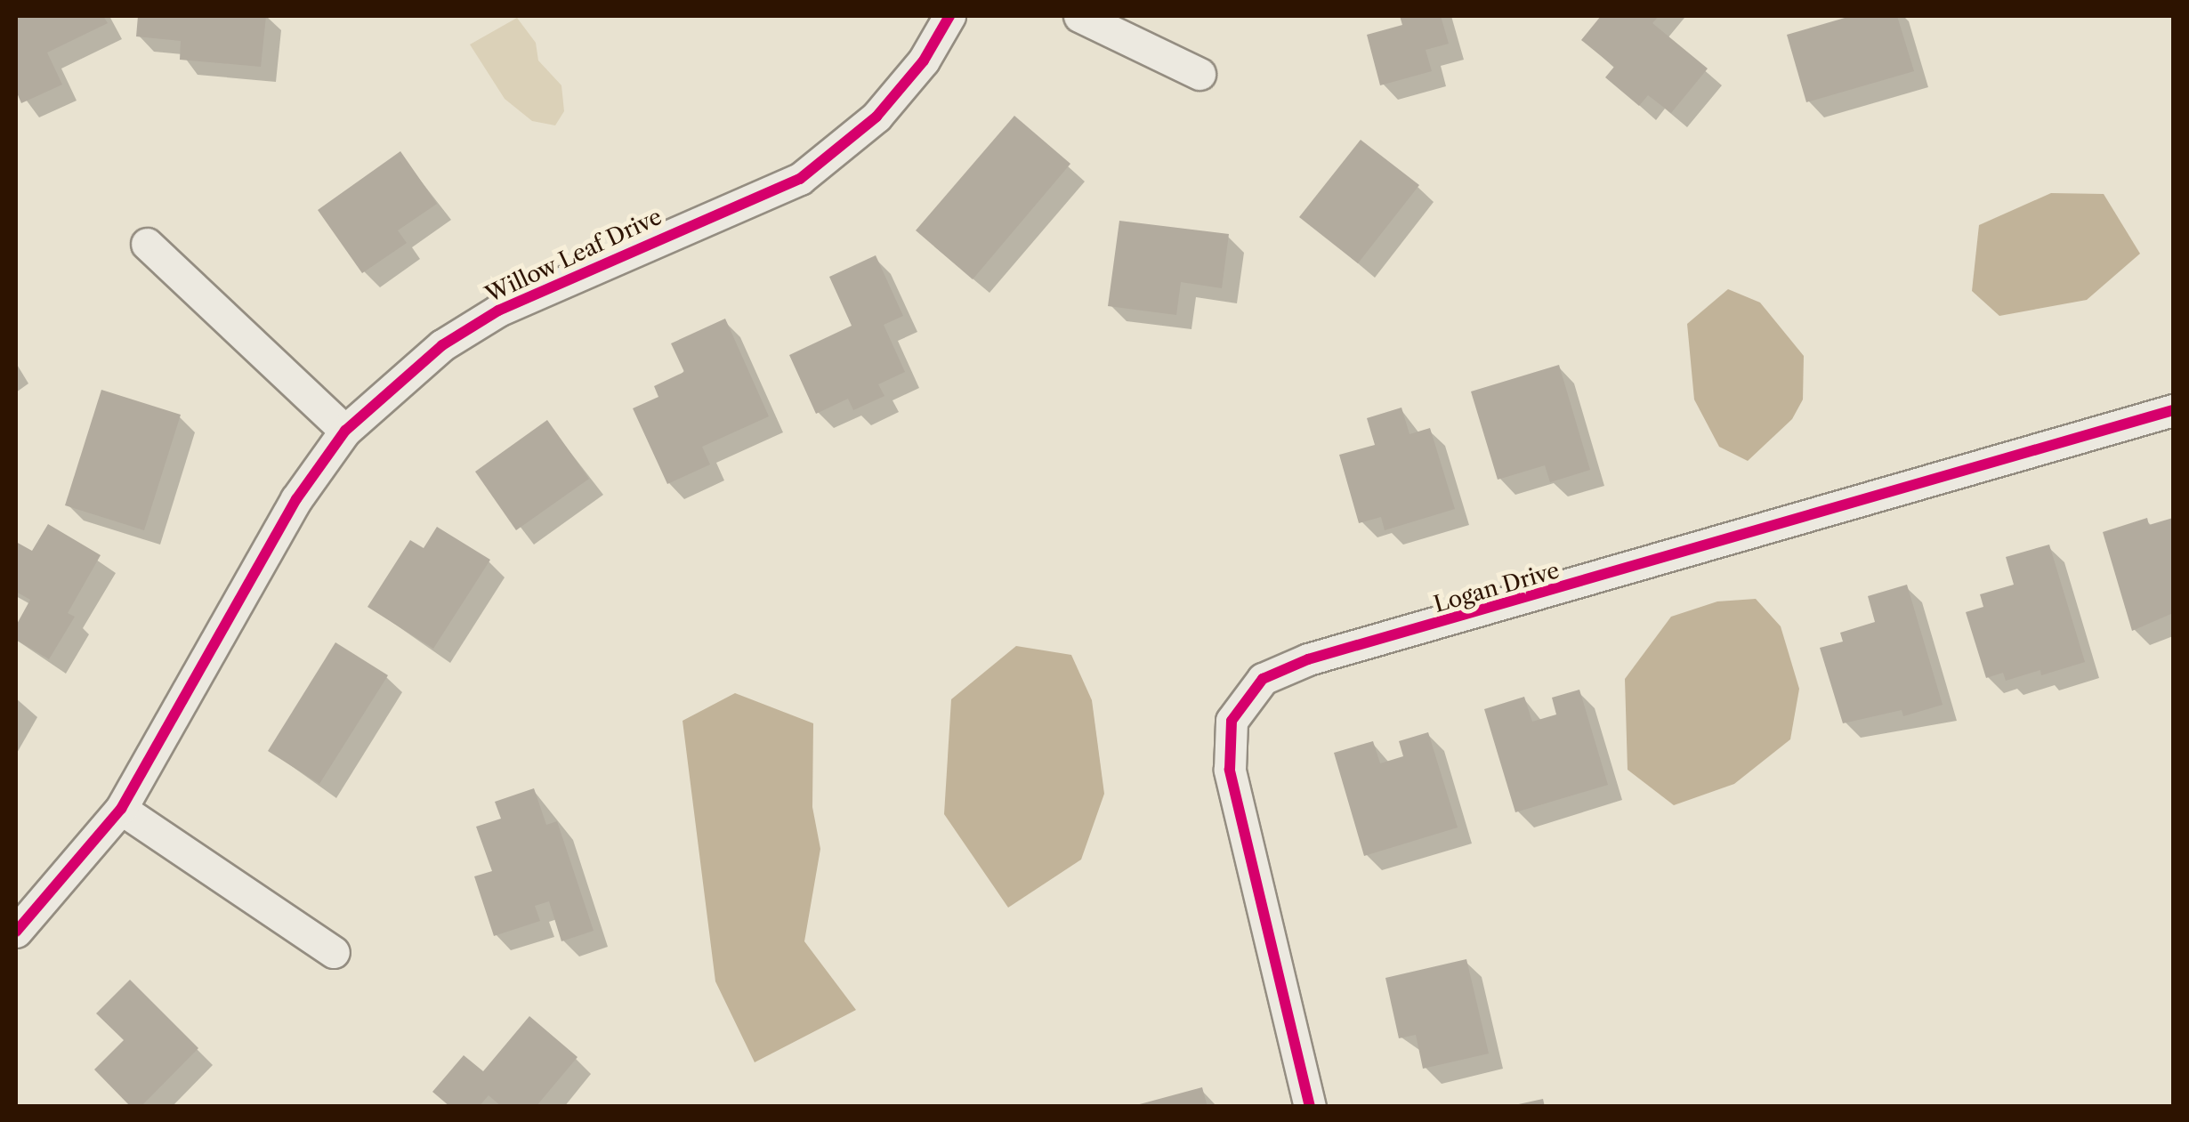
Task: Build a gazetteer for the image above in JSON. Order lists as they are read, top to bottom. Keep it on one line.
{"streets":{"street":["Willow Leaf Drive","Logan Drive"]}}
